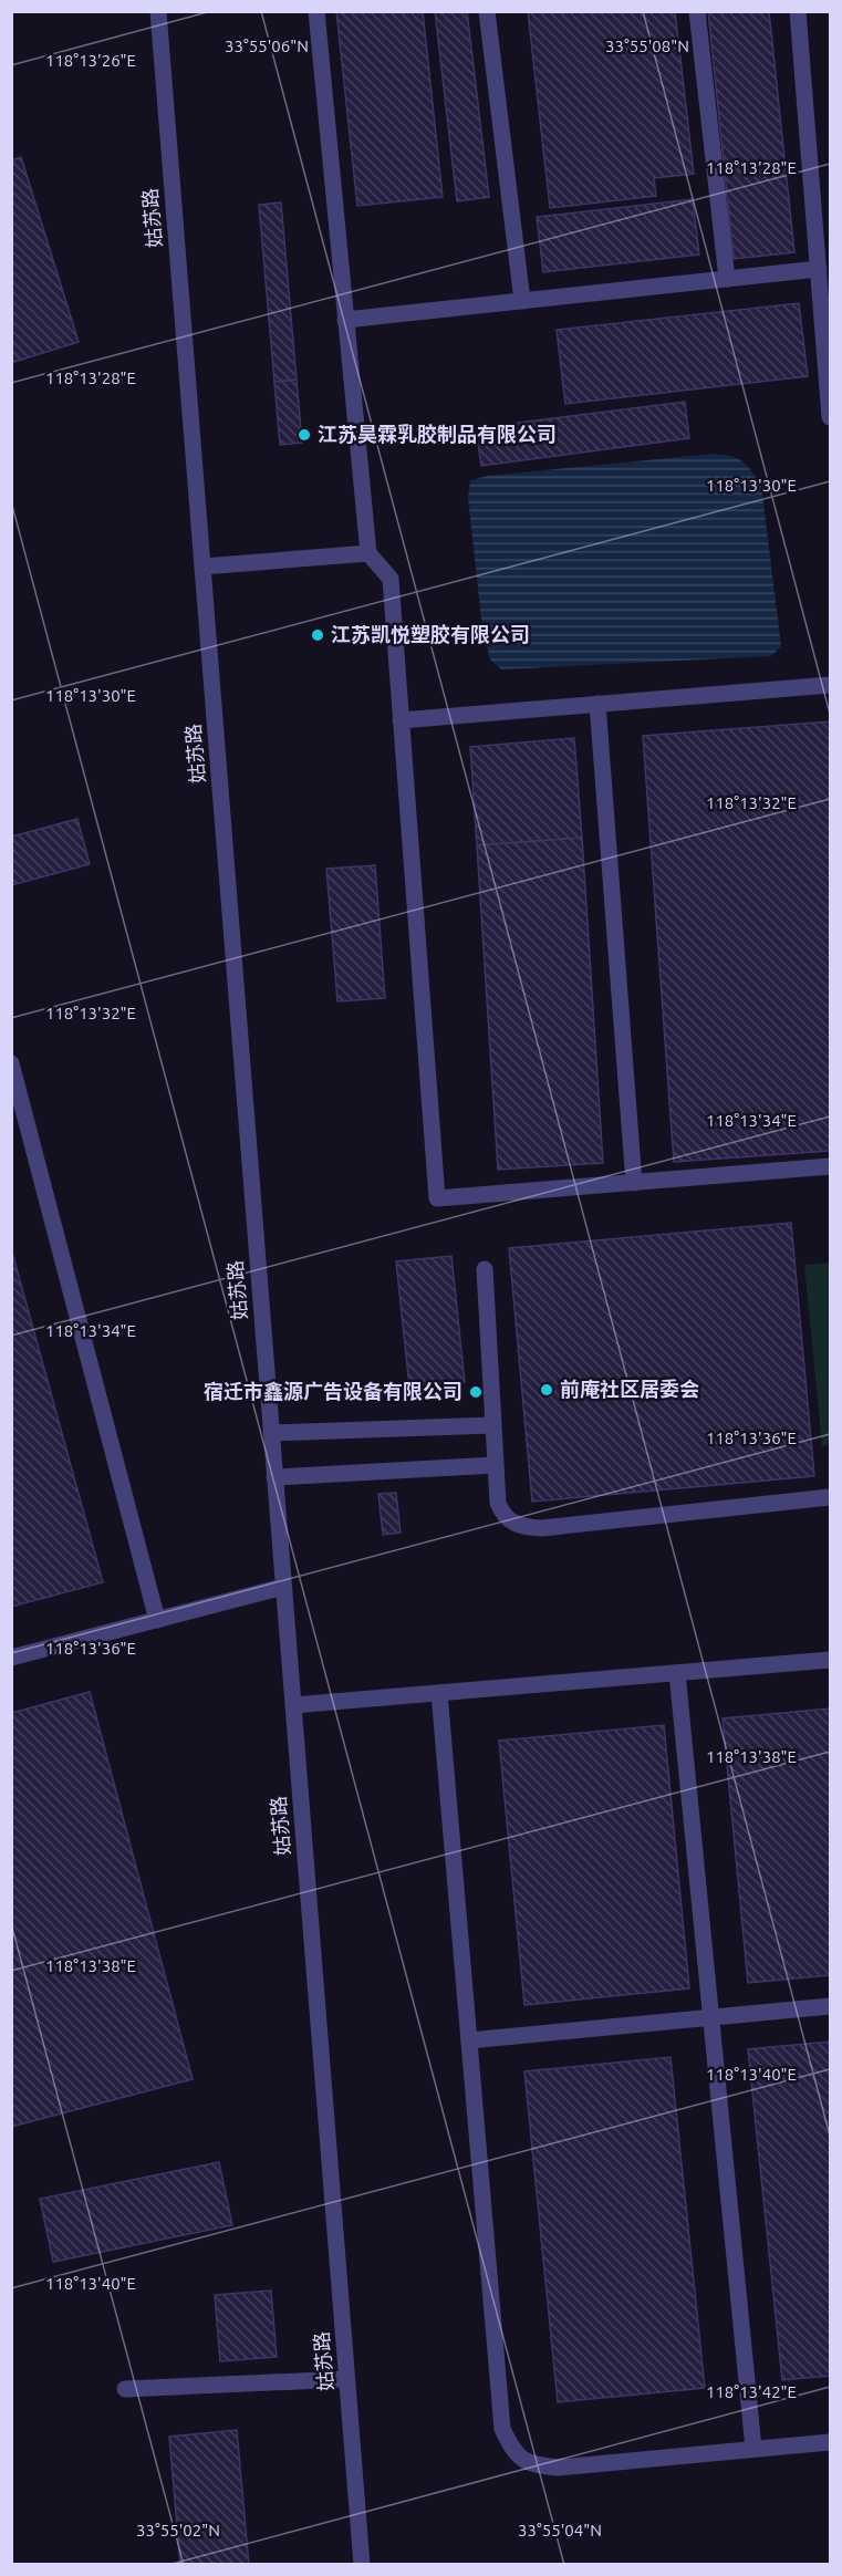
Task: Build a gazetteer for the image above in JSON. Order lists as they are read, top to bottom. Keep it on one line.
{"streets":{"street":["姑苏路"]},"places":["江苏昊霖乳胶制品有限公司","江苏凯悦塑胶有限公司","前庵社区居委会","宿迁市鑫源广告设备有限公司"],"coordinates":["33°55'08\"N","33°55'06\"N","118°13'26\"E","118°13'28\"E","118°13'30\"E","118°13'32\"E","118°13'34\"E","118°13'36\"E","118°13'38\"E","118°13'40\"E","118°13'42\"E","33°55'02\"N","33°55'04\"N"]}
